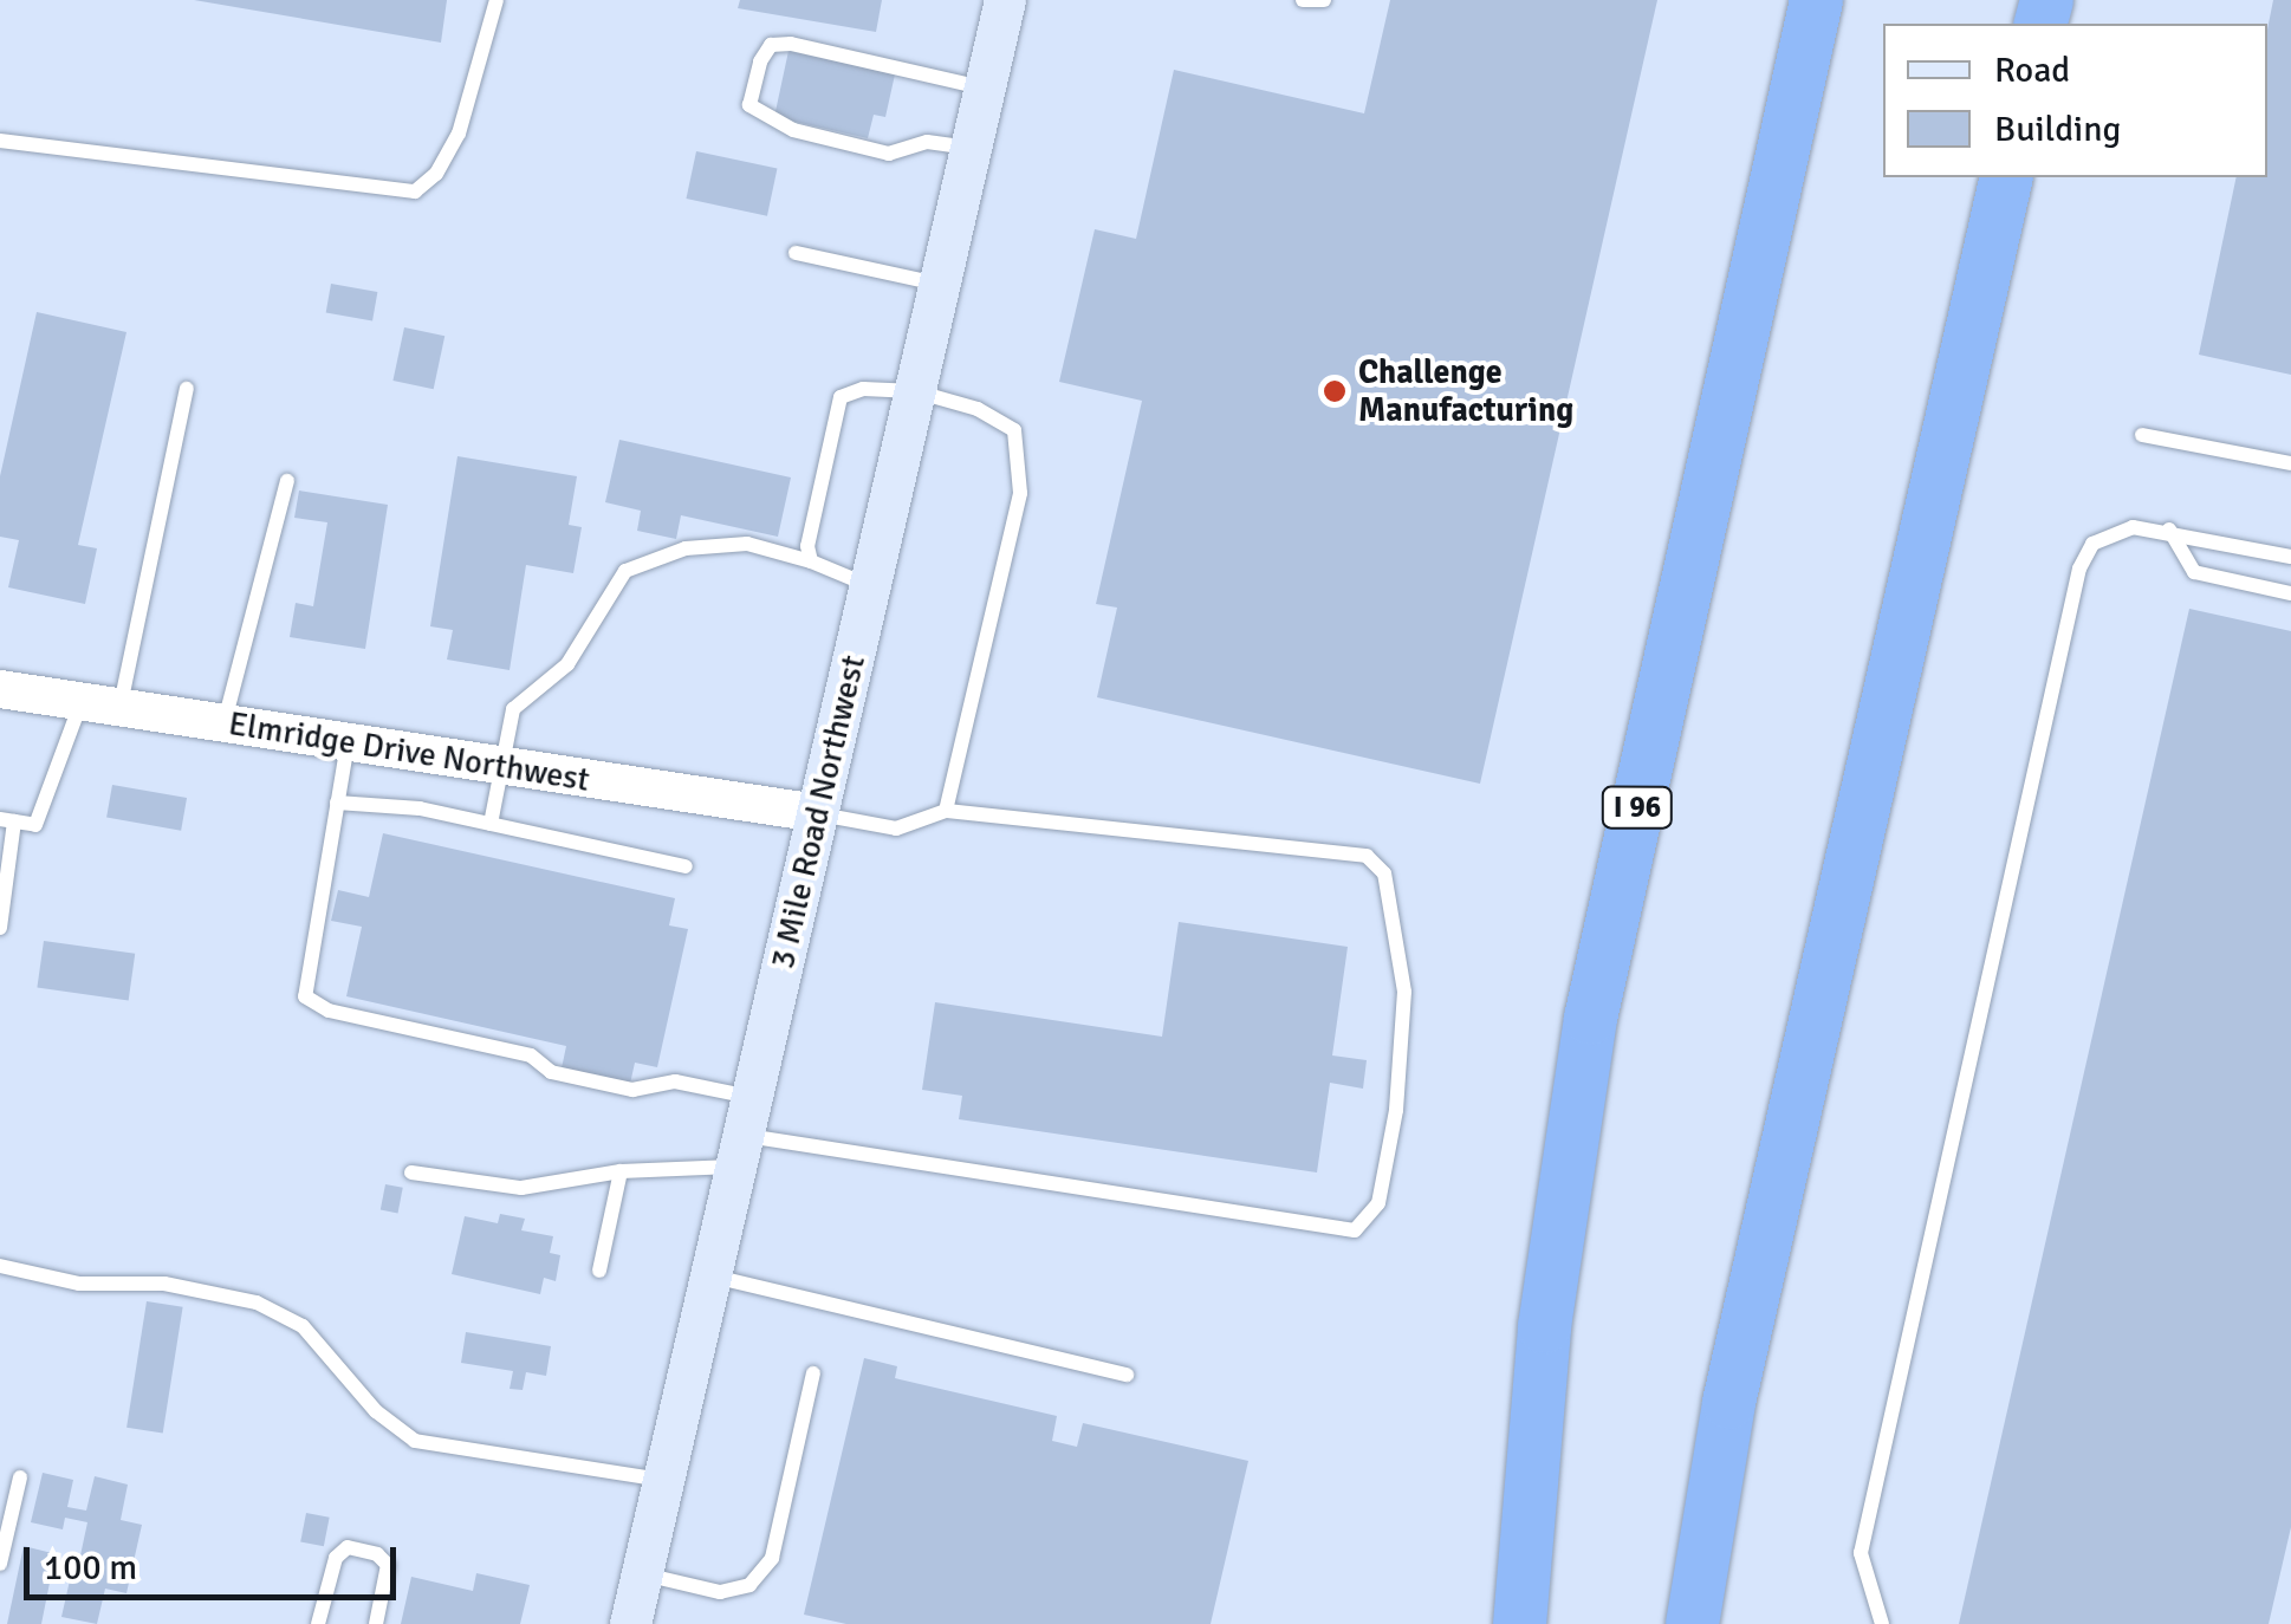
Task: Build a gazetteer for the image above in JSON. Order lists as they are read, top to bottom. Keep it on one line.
{"streets":{"highway":["I 96"],"main road":["3 Mile Road Northwest"],"street":["Elmridge Drive Northwest"]},"crossings":[["Elmridge Drive Northwest","3 Mile Road Northwest"]],"places":["Challenge Manufacturing"],"legend":["Road","Building"],"scale_bar":"100 m"}
